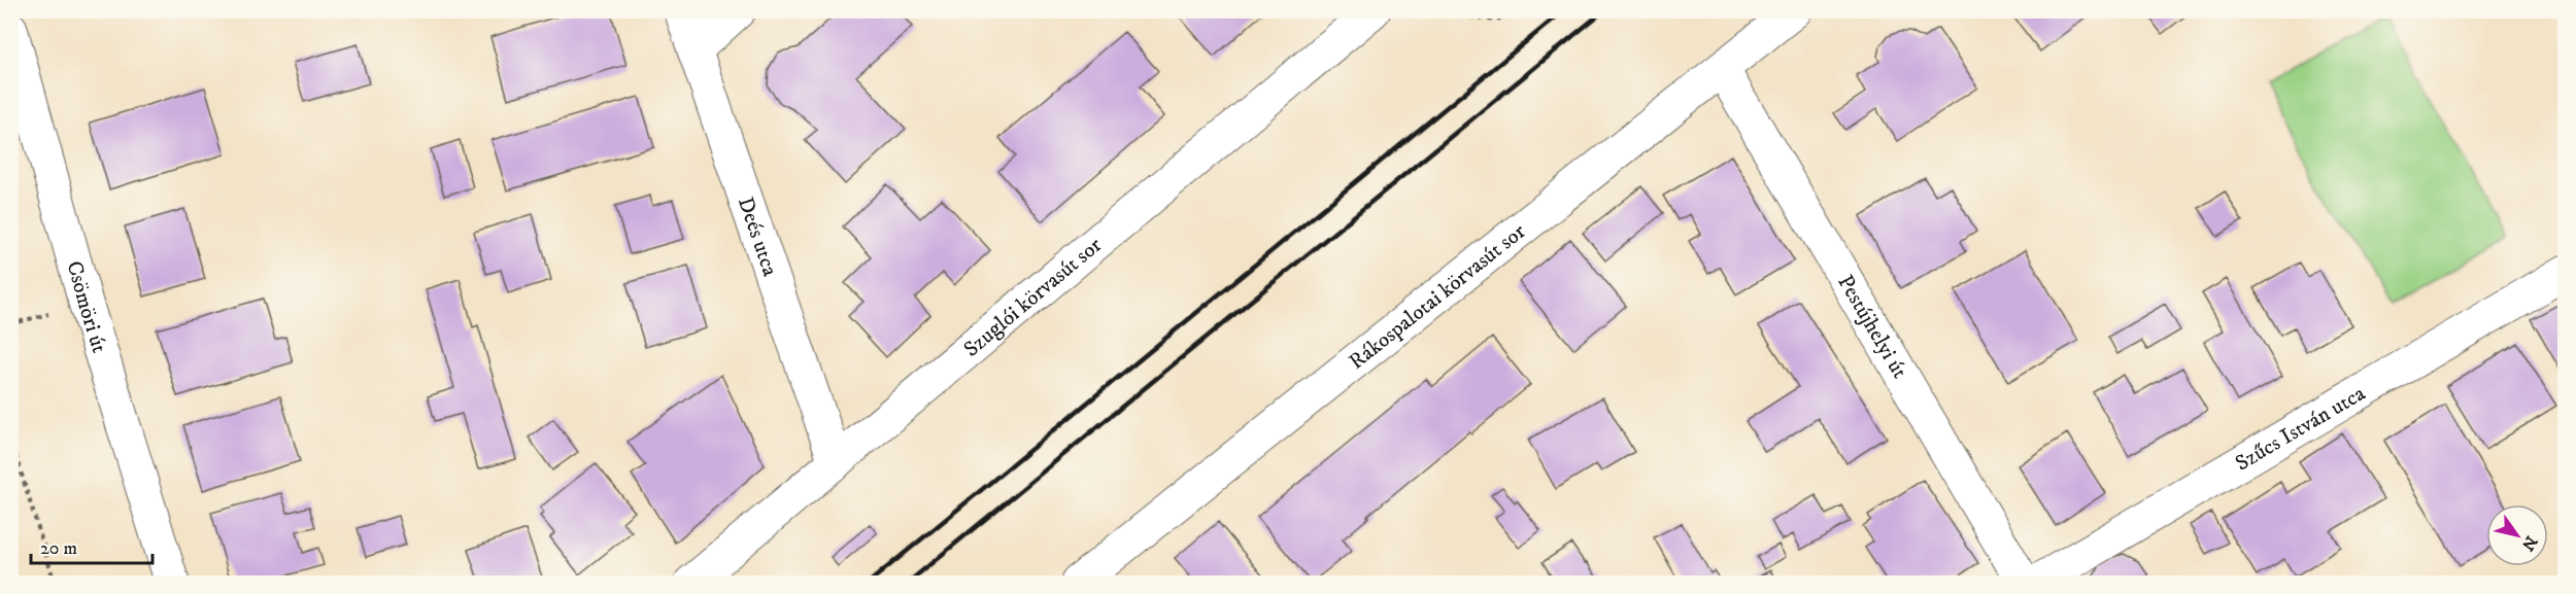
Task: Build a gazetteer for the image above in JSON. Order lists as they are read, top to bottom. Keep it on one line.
{"streets":{"street":["Deés utca","Szuglói körvasút sor","Rákospalotai körvasút sor","Csömöri út","Pestújhelyi út","Szűcs István utca"]},"crossings":[["Deés utca","Szuglói körvasút sor"],["Rákospalotai körvasút sor","Pestújhelyi út"]],"scale_bar":"20 m","north":"bottom right"}
